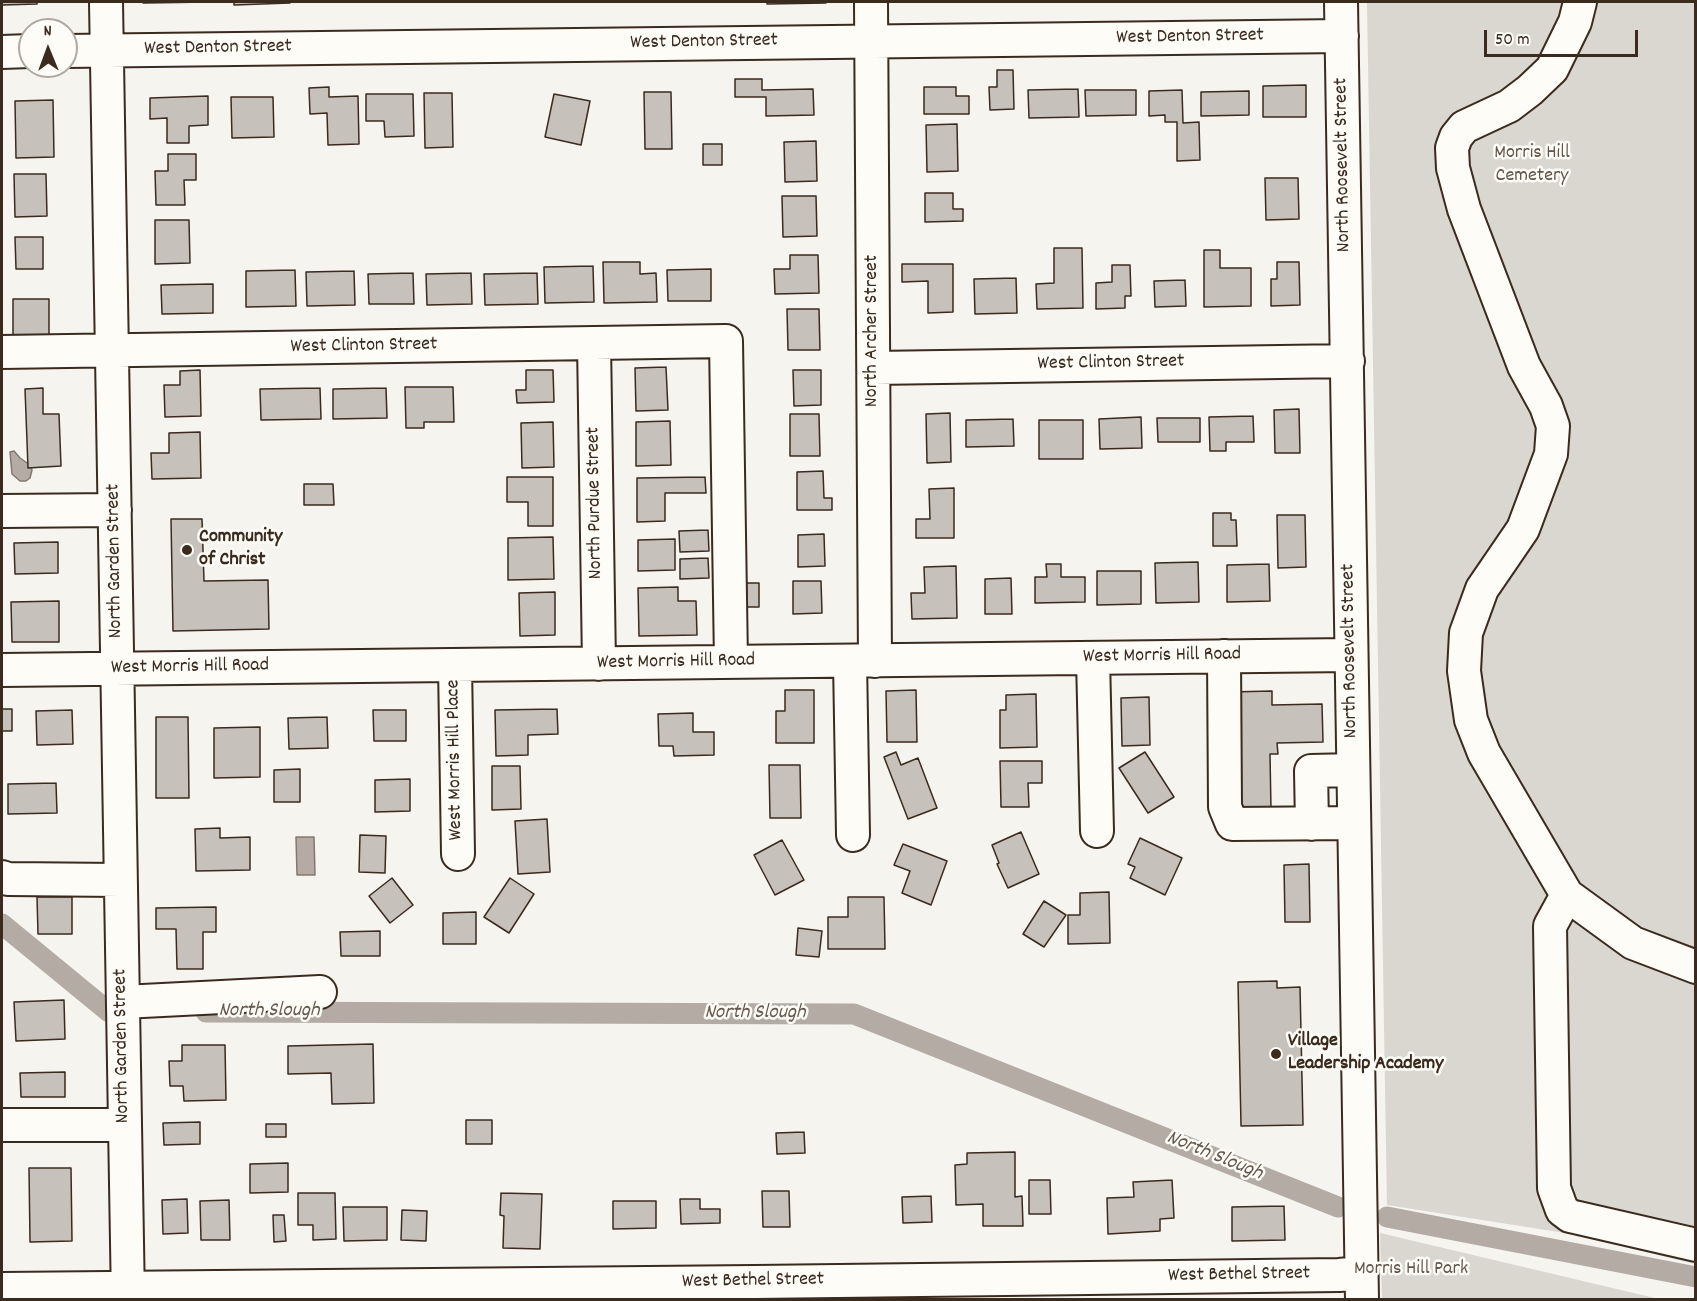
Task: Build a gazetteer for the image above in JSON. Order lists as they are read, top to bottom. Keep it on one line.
{"streets":{"street":["West Denton Street","North Roosevelt Street","North Archer Street","West Clinton Street","North Purdue Street","North Garden Street","West Morris Hill Road","West Morris Hill Place","West Bethel Street"]},"crossings":[["West Denton Street","North Roosevelt Street"],["West Denton Street","North Archer Street"],["West Denton Street","North Garden Street"],["North Roosevelt Street","West Clinton Street"],["North Roosevelt Street","West Morris Hill Road"],["North Roosevelt Street","West Bethel Street"],["North Archer Street","West Clinton Street"],["North Archer Street","West Morris Hill Road"],["West Clinton Street","North Purdue Street"],["West Clinton Street","North Garden Street"],["West Clinton Street","West Morris Hill Road"],["North Purdue Street","West Morris Hill Road"],["North Garden Street","West Morris Hill Road"],["North Garden Street","West Bethel Street"],["West Morris Hill Road","West Morris Hill Place"]],"water":["North Slough"],"parks":["Morris Hill Cemetery","Morris Hill Park"],"places":["Community of Christ","Village Leadership Academy"],"scale_bar":"50 m","north":"top"}
